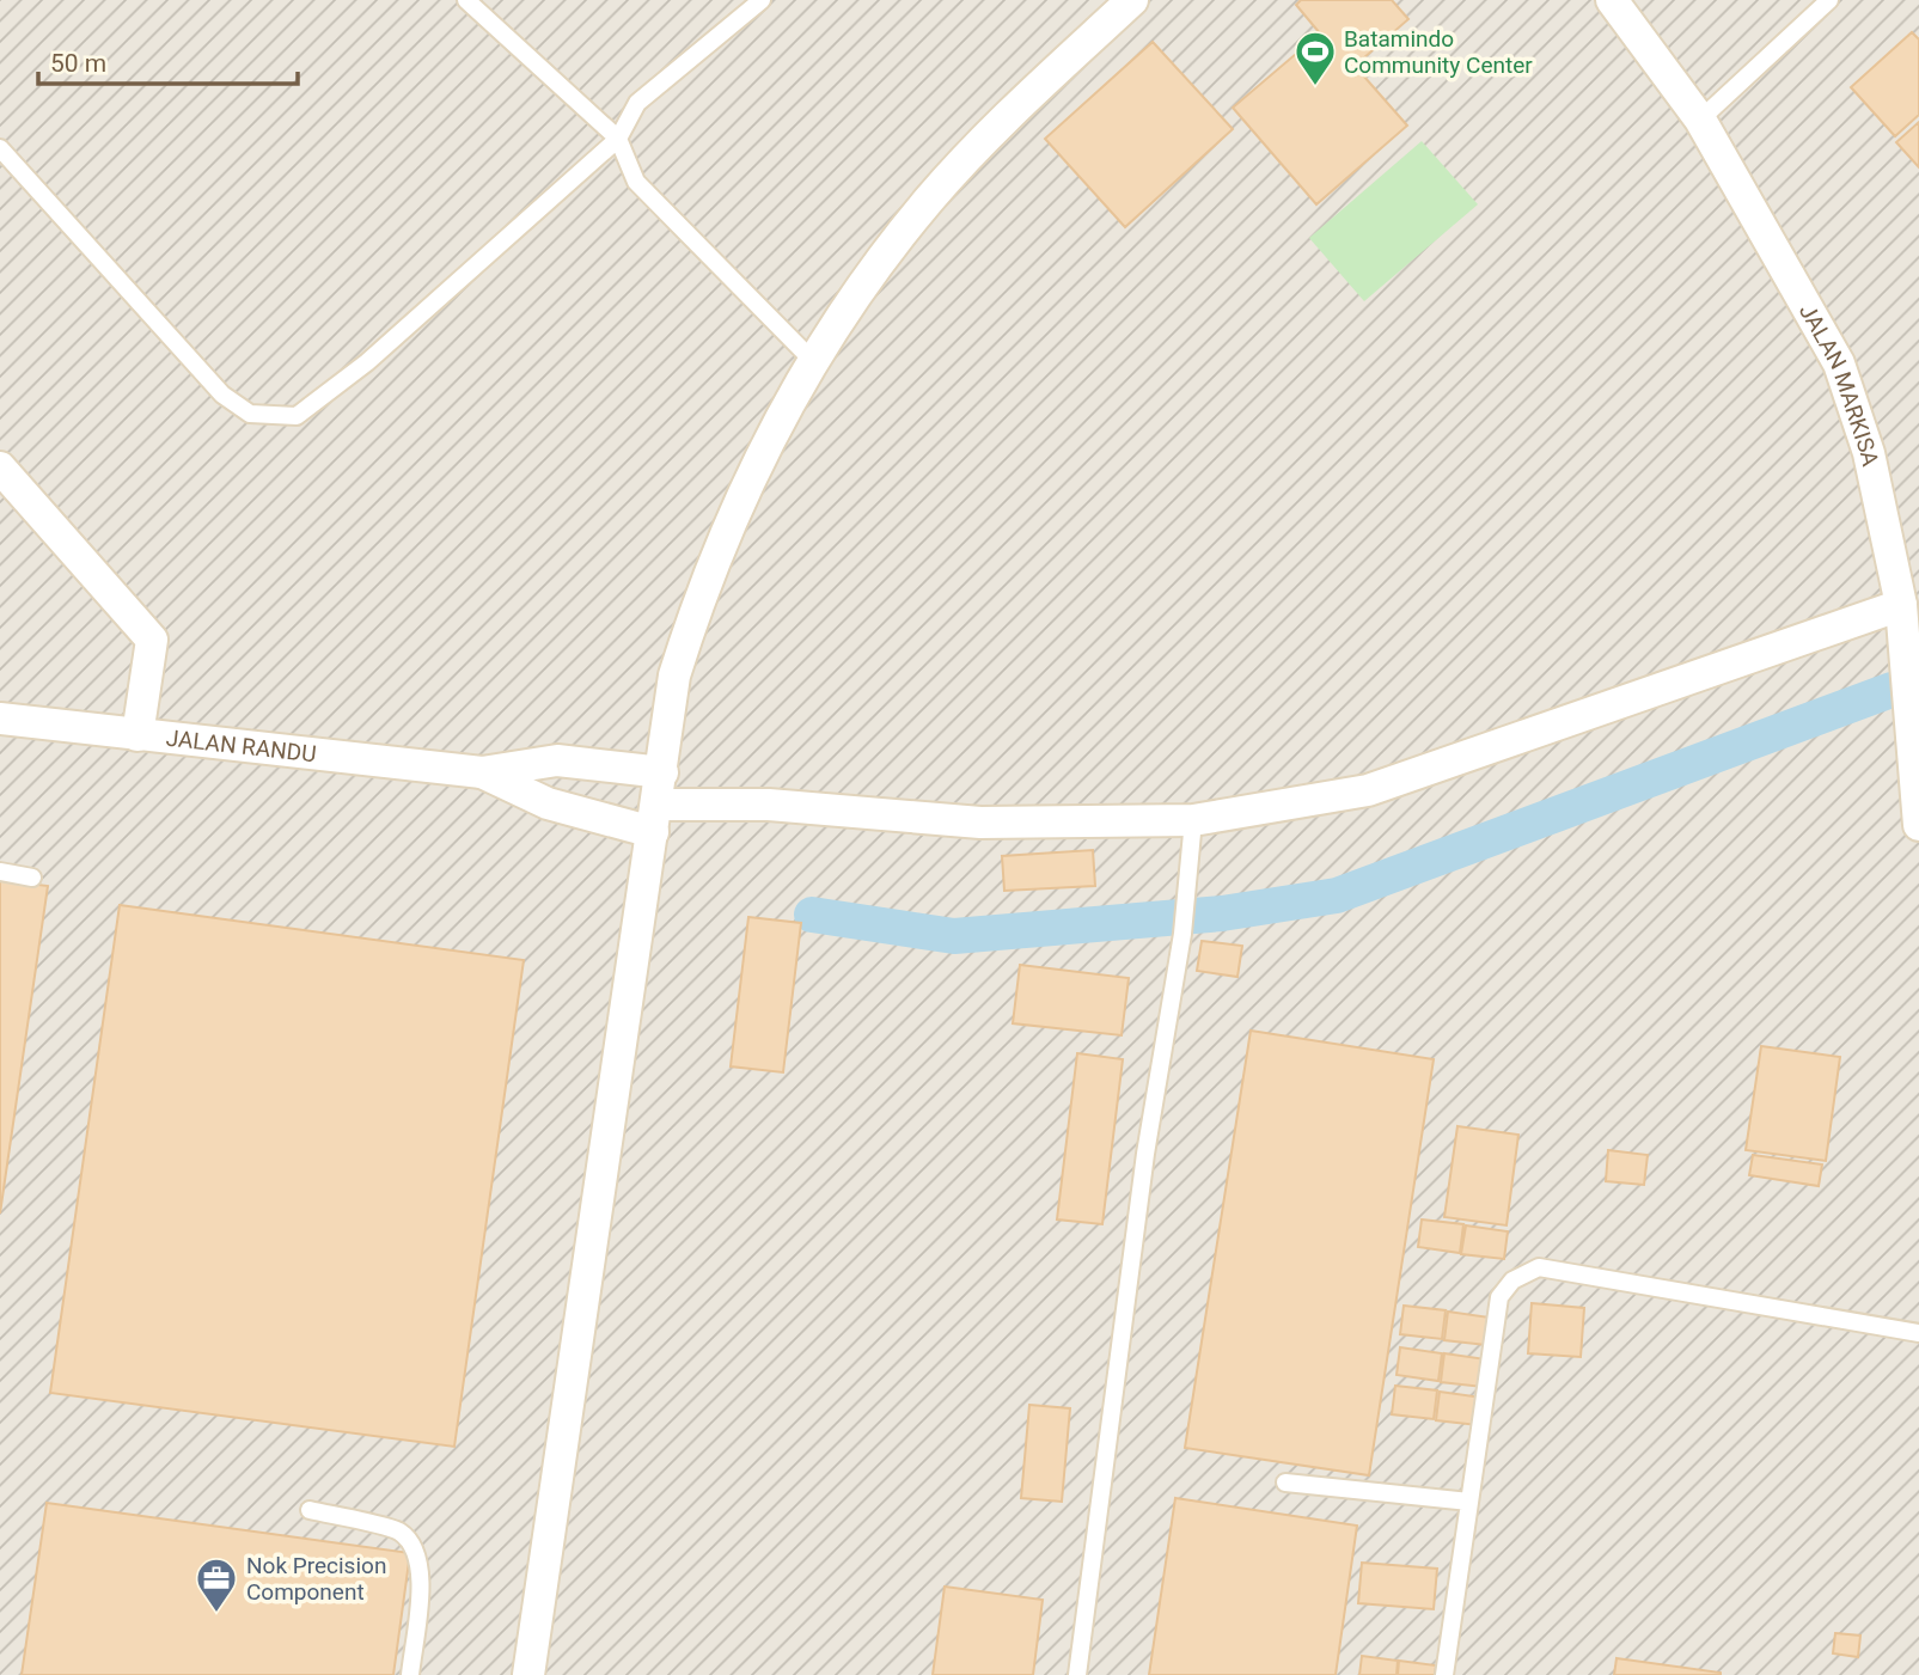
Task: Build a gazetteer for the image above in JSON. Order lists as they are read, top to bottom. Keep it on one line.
{"streets":{"street":["JALAN MARKISA","JALAN RANDU"]},"crossings":[["JALAN MARKISA","JALAN RANDU"]],"places":{"sports":["Batamindo Community Center"],"office":["Nok Precision Component"]},"scale_bar":"50 m"}
